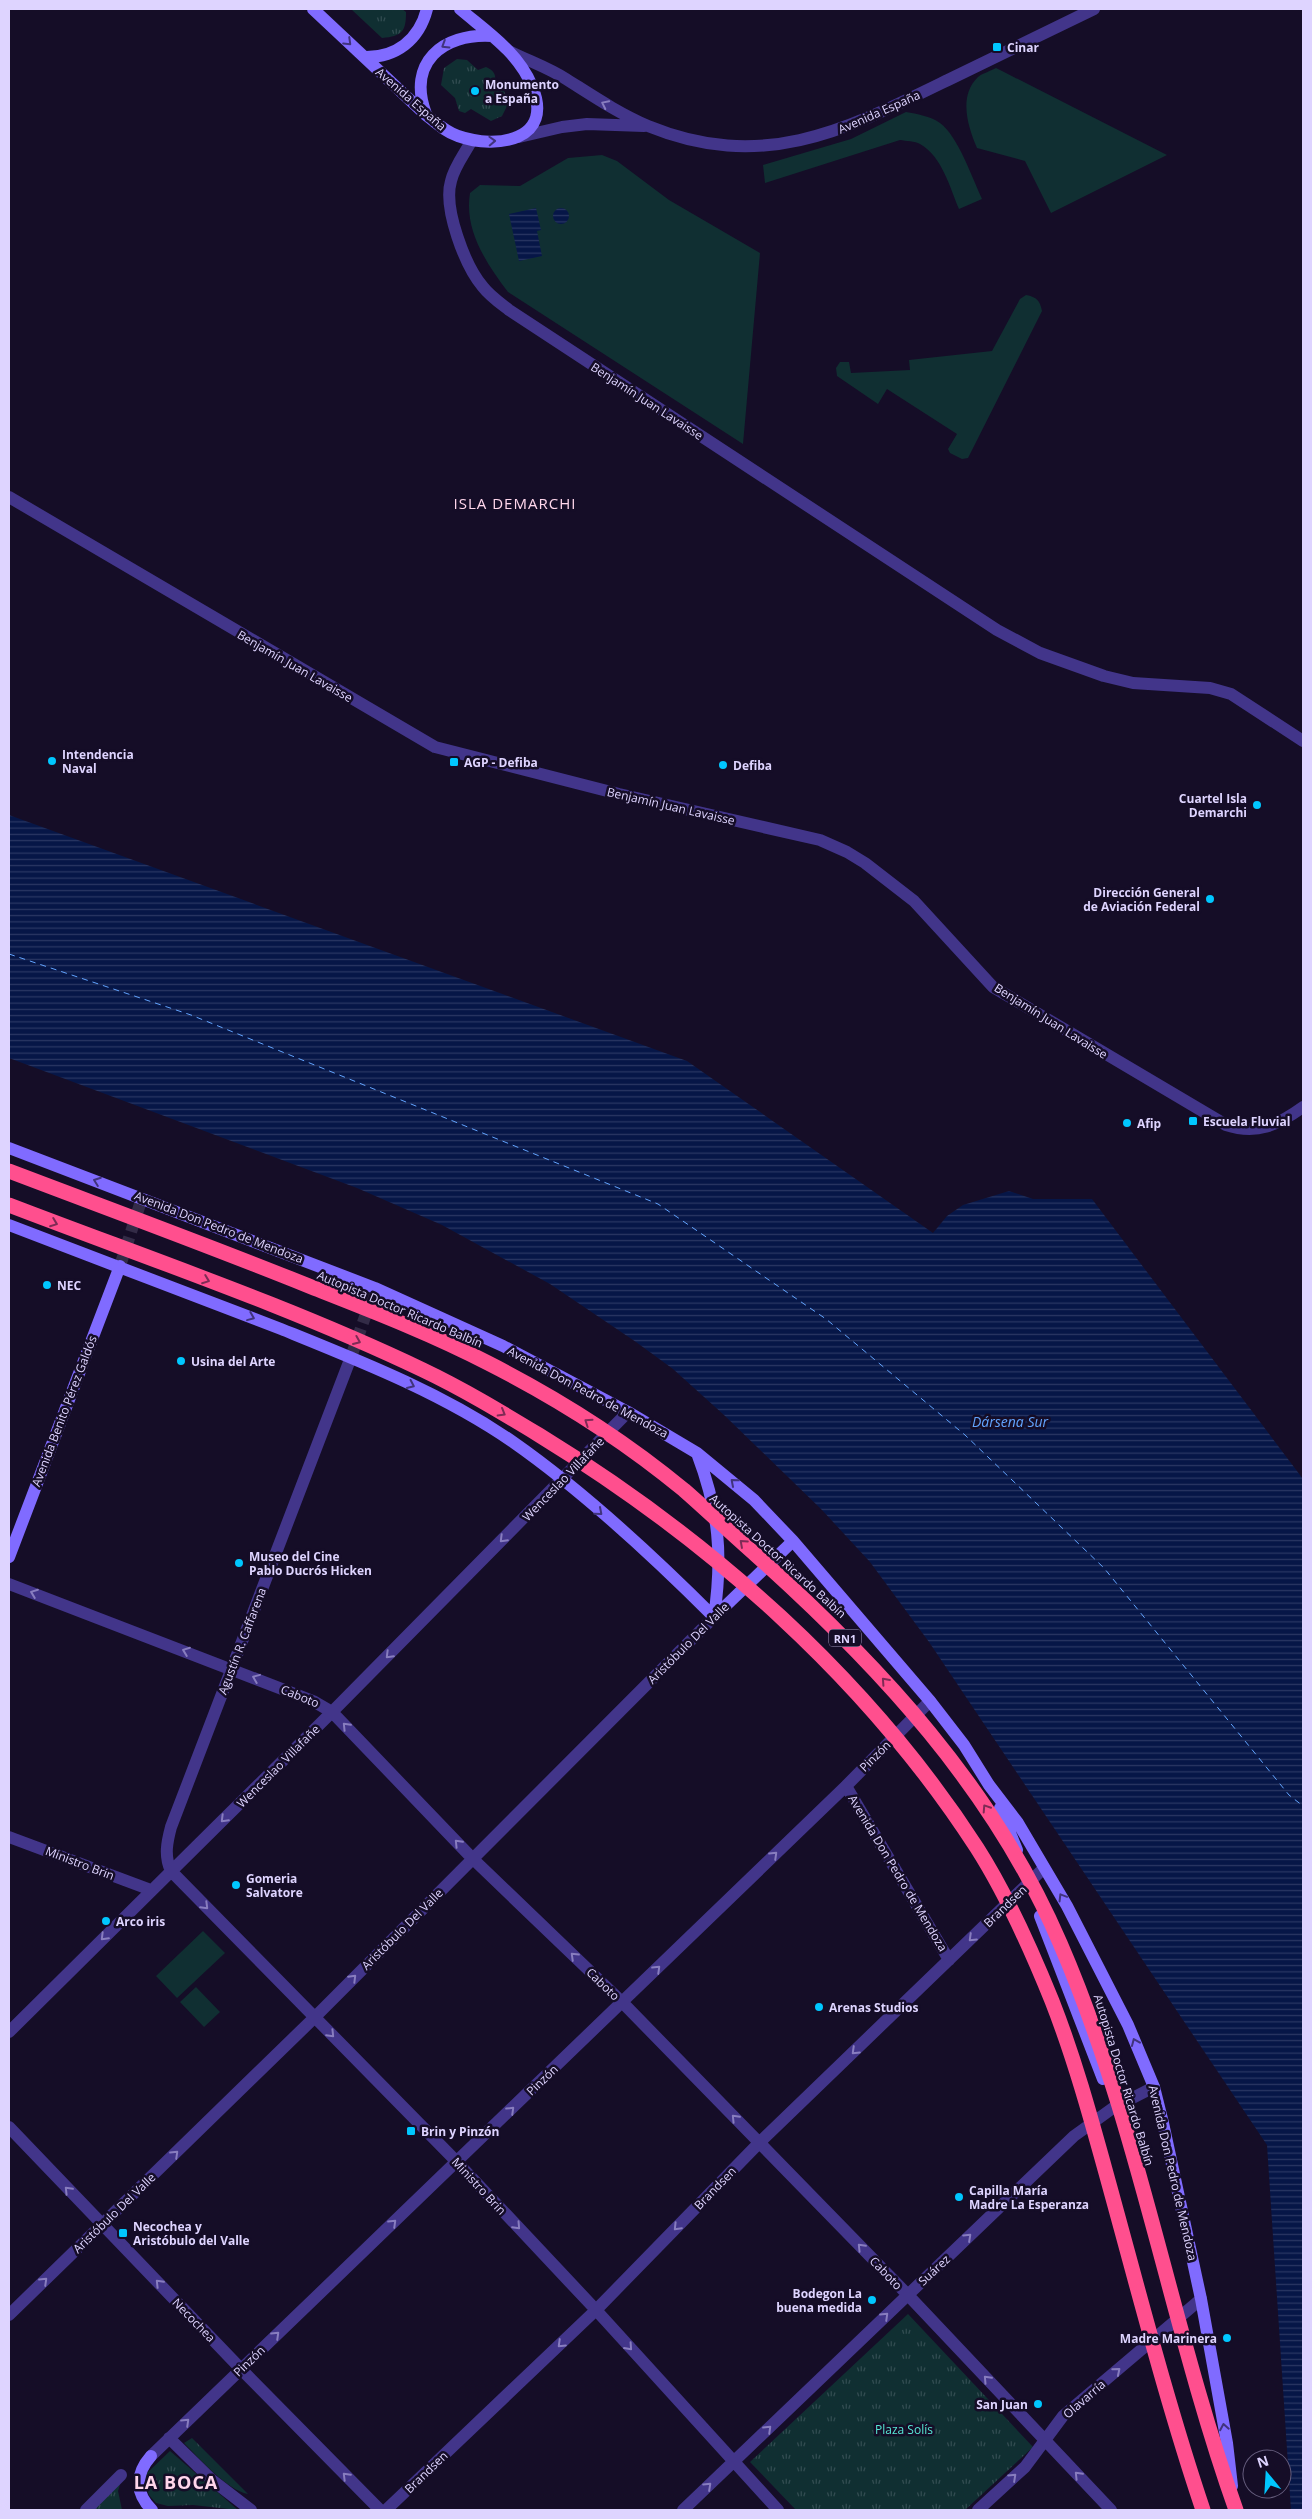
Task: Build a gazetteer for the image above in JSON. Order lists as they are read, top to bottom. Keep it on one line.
{"streets":{"highway":["Autopista Doctor Ricardo Balbín","RN1"],"main road":["Avenida España","Avenida Don Pedro de Mendoza","Avenida Benito Pérez Galdós","Aristóbulo Del Valle"],"street":["Benjamín Juan Lavaisse","Wenceslao Villafañe","Agustín R. Caffarena","Caboto","Pinzón","Ministro Brin","Brandsen","Suárez","Necochea","Olavarría"]},"crossings":[["Avenida España","Benjamín Juan Lavaisse"],["Avenida Don Pedro de Mendoza","Autopista Doctor Ricardo Balbín"],["Avenida Don Pedro de Mendoza","Wenceslao Villafañe"],["Avenida Don Pedro de Mendoza","Aristóbulo Del Valle"],["Avenida Don Pedro de Mendoza","Pinzón"],["Avenida Don Pedro de Mendoza","Brandsen"],["Avenida Don Pedro de Mendoza","Suárez"],["Avenida Don Pedro de Mendoza","Olavarría"],["Wenceslao Villafañe","Agustín R. Caffarena"],["Wenceslao Villafañe","Caboto"],["Wenceslao Villafañe","Ministro Brin"],["Agustín R. Caffarena","Caboto"],["Agustín R. Caffarena","Ministro Brin"],["Aristóbulo Del Valle","Caboto"],["Aristóbulo Del Valle","Ministro Brin"],["Aristóbulo Del Valle","Necochea"],["Caboto","Pinzón"],["Caboto","Brandsen"],["Caboto","Suárez"],["Caboto","Olavarría"],["Pinzón","Ministro Brin"],["Pinzón","Necochea"],["Ministro Brin","Brandsen"],["Ministro Brin","Suárez"]],"one_way":["Wenceslao Villafañe","Aristóbulo Del Valle","Caboto","Pinzón","Ministro Brin","Brandsen","Suárez","Necochea","Olavarría"],"districts":["ISLA DEMARCHI","LA BOCA"],"water":["Dársena Sur"],"parks":["Plaza Solís"],"places":{"transit":["Cinar","AGP - Defiba","Escuela Fluvial","Brin y Pinzón","Necochea y Aristóbulo del Valle"],"other":["Monumento a España","Intendencia Naval","Defiba","Cuartel Isla Demarchi","Dirección General de Aviación Federal","Afip","NEC","Usina del Arte","Museo del Cine Pablo Ducrós Hicken","Gomeria Salvatore","Arco iris","Arenas Studios","Capilla María Madre La Esperanza","Bodegon La buena medida","Madre Marinera","San Juan"]},"north":"top"}
